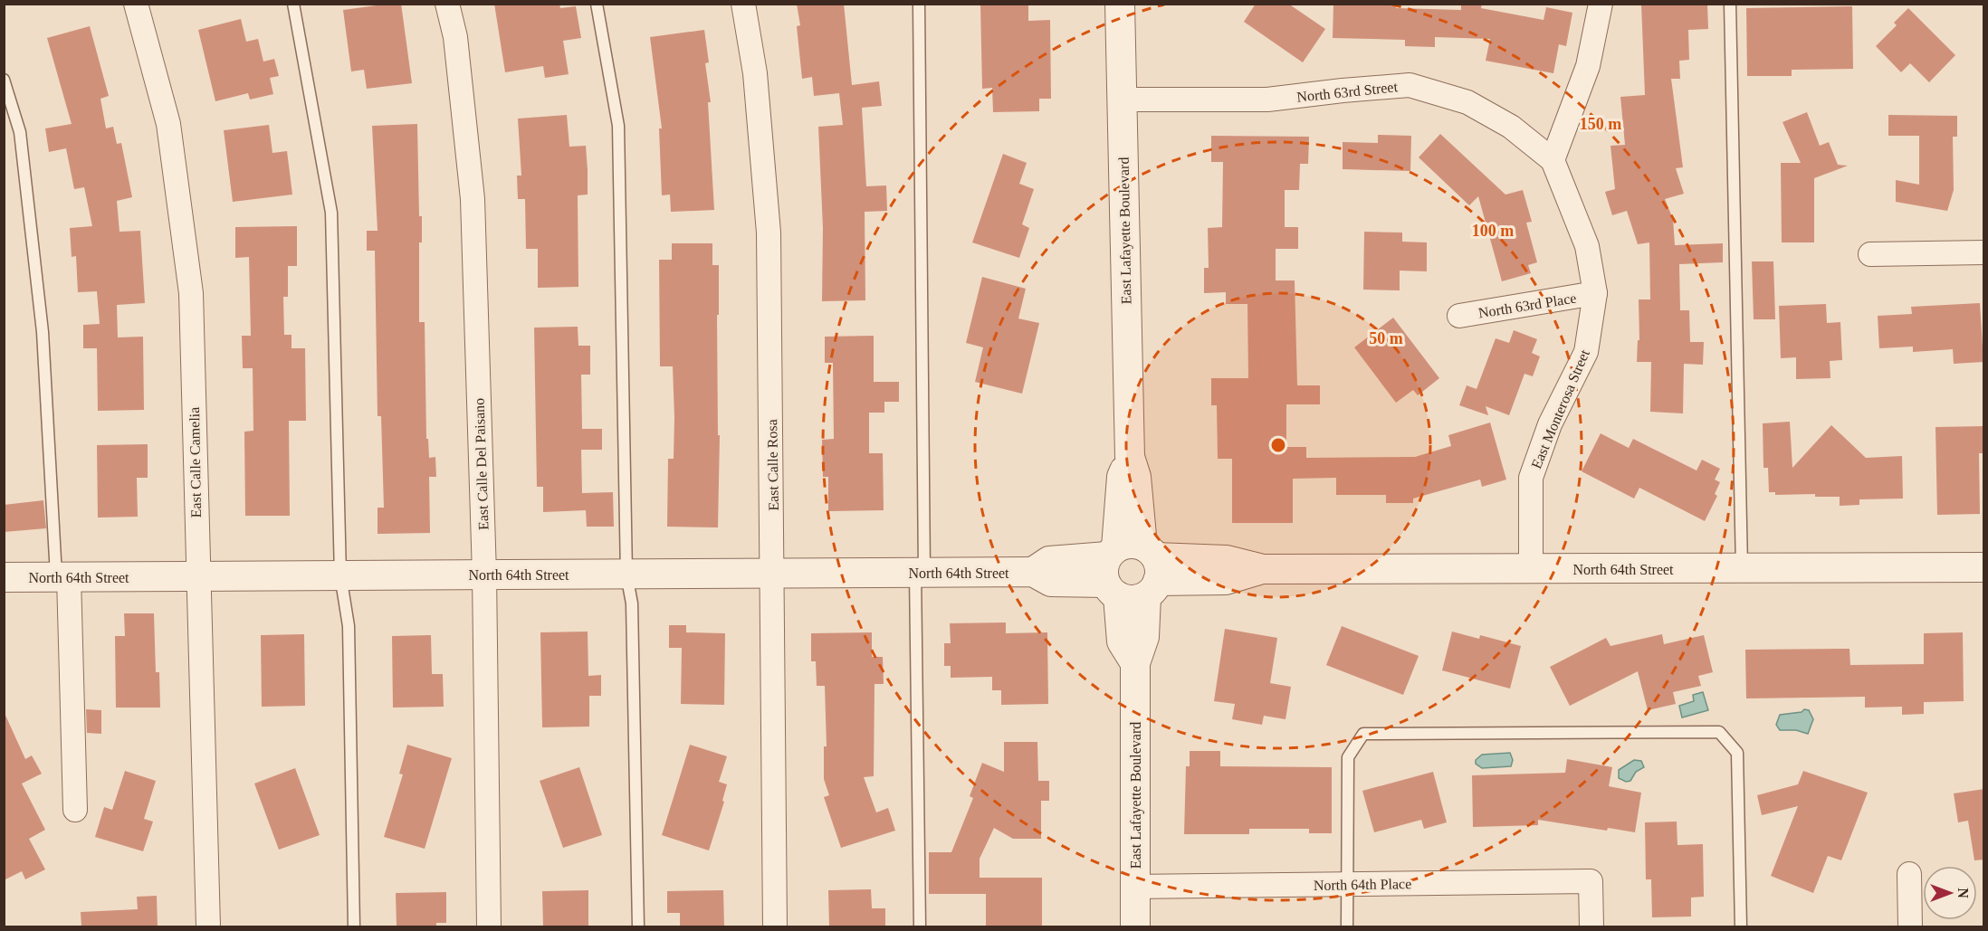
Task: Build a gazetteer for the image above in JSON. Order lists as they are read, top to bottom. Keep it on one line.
{"streets":{"street":["North 63rd Street","East Lafayette Boulevard","North 63rd Place","East Monterosa Street","East Calle Camelia","East Calle Del Paisano","East Calle Rosa","North 64th Street","North 64th Place"]},"crossings":[["North 63rd Street","East Lafayette Boulevard"],["North 63rd Street","East Monterosa Street"],["East Lafayette Boulevard","North 64th Street"],["East Lafayette Boulevard","North 64th Place"],["North 63rd Place","East Monterosa Street"],["East Monterosa Street","North 64th Street"],["East Calle Camelia","North 64th Street"],["East Calle Del Paisano","North 64th Street"],["East Calle Rosa","North 64th Street"]],"north":"right","rings":["150 m","100 m","50 m"]}
